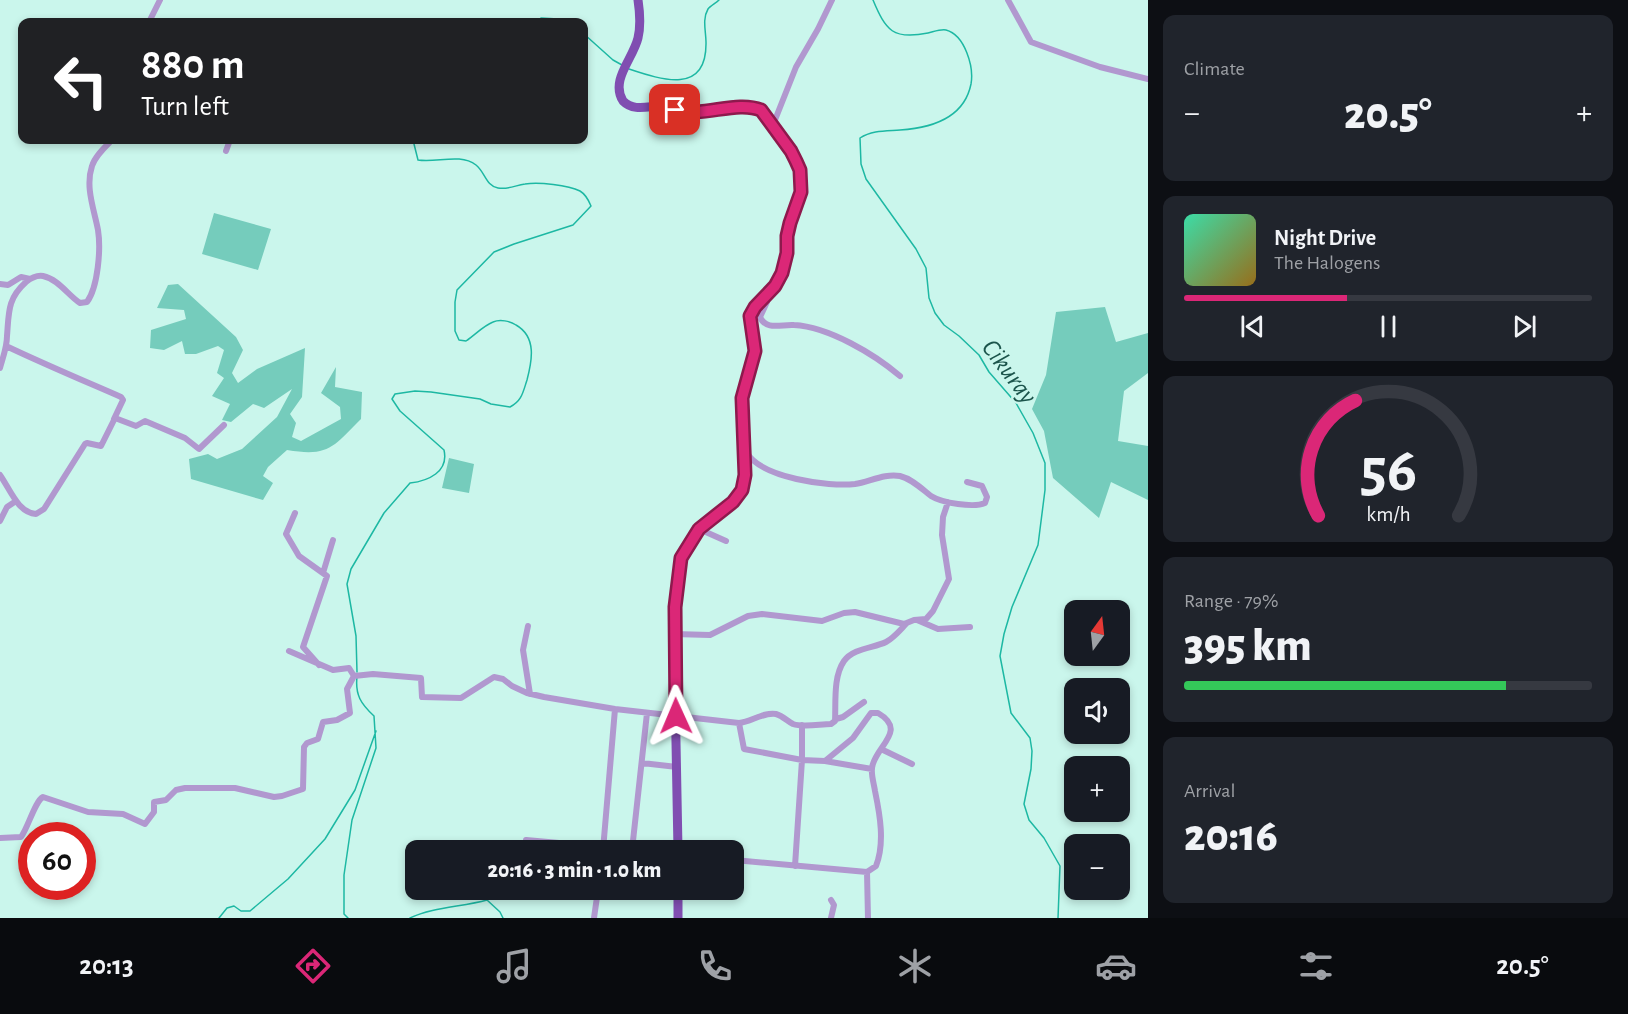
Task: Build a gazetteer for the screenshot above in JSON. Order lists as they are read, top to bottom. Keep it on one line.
{"water":["Cikuray"],"north":"top","page":{"tile":["Climate",["Range · 79%","395 km"],["Arrival","20:16"]],"turn":["880 m","Turn left"],"heat":["−","20.5°","+"],"song":["Night Drive","The Halogens"],"map_buttons":["+","−"],"limit":"60","trip":"20:16 · 3 min · 1.0 km","tabs":["20:13","20.5°"],"gauge":["56","km/h"]}}
